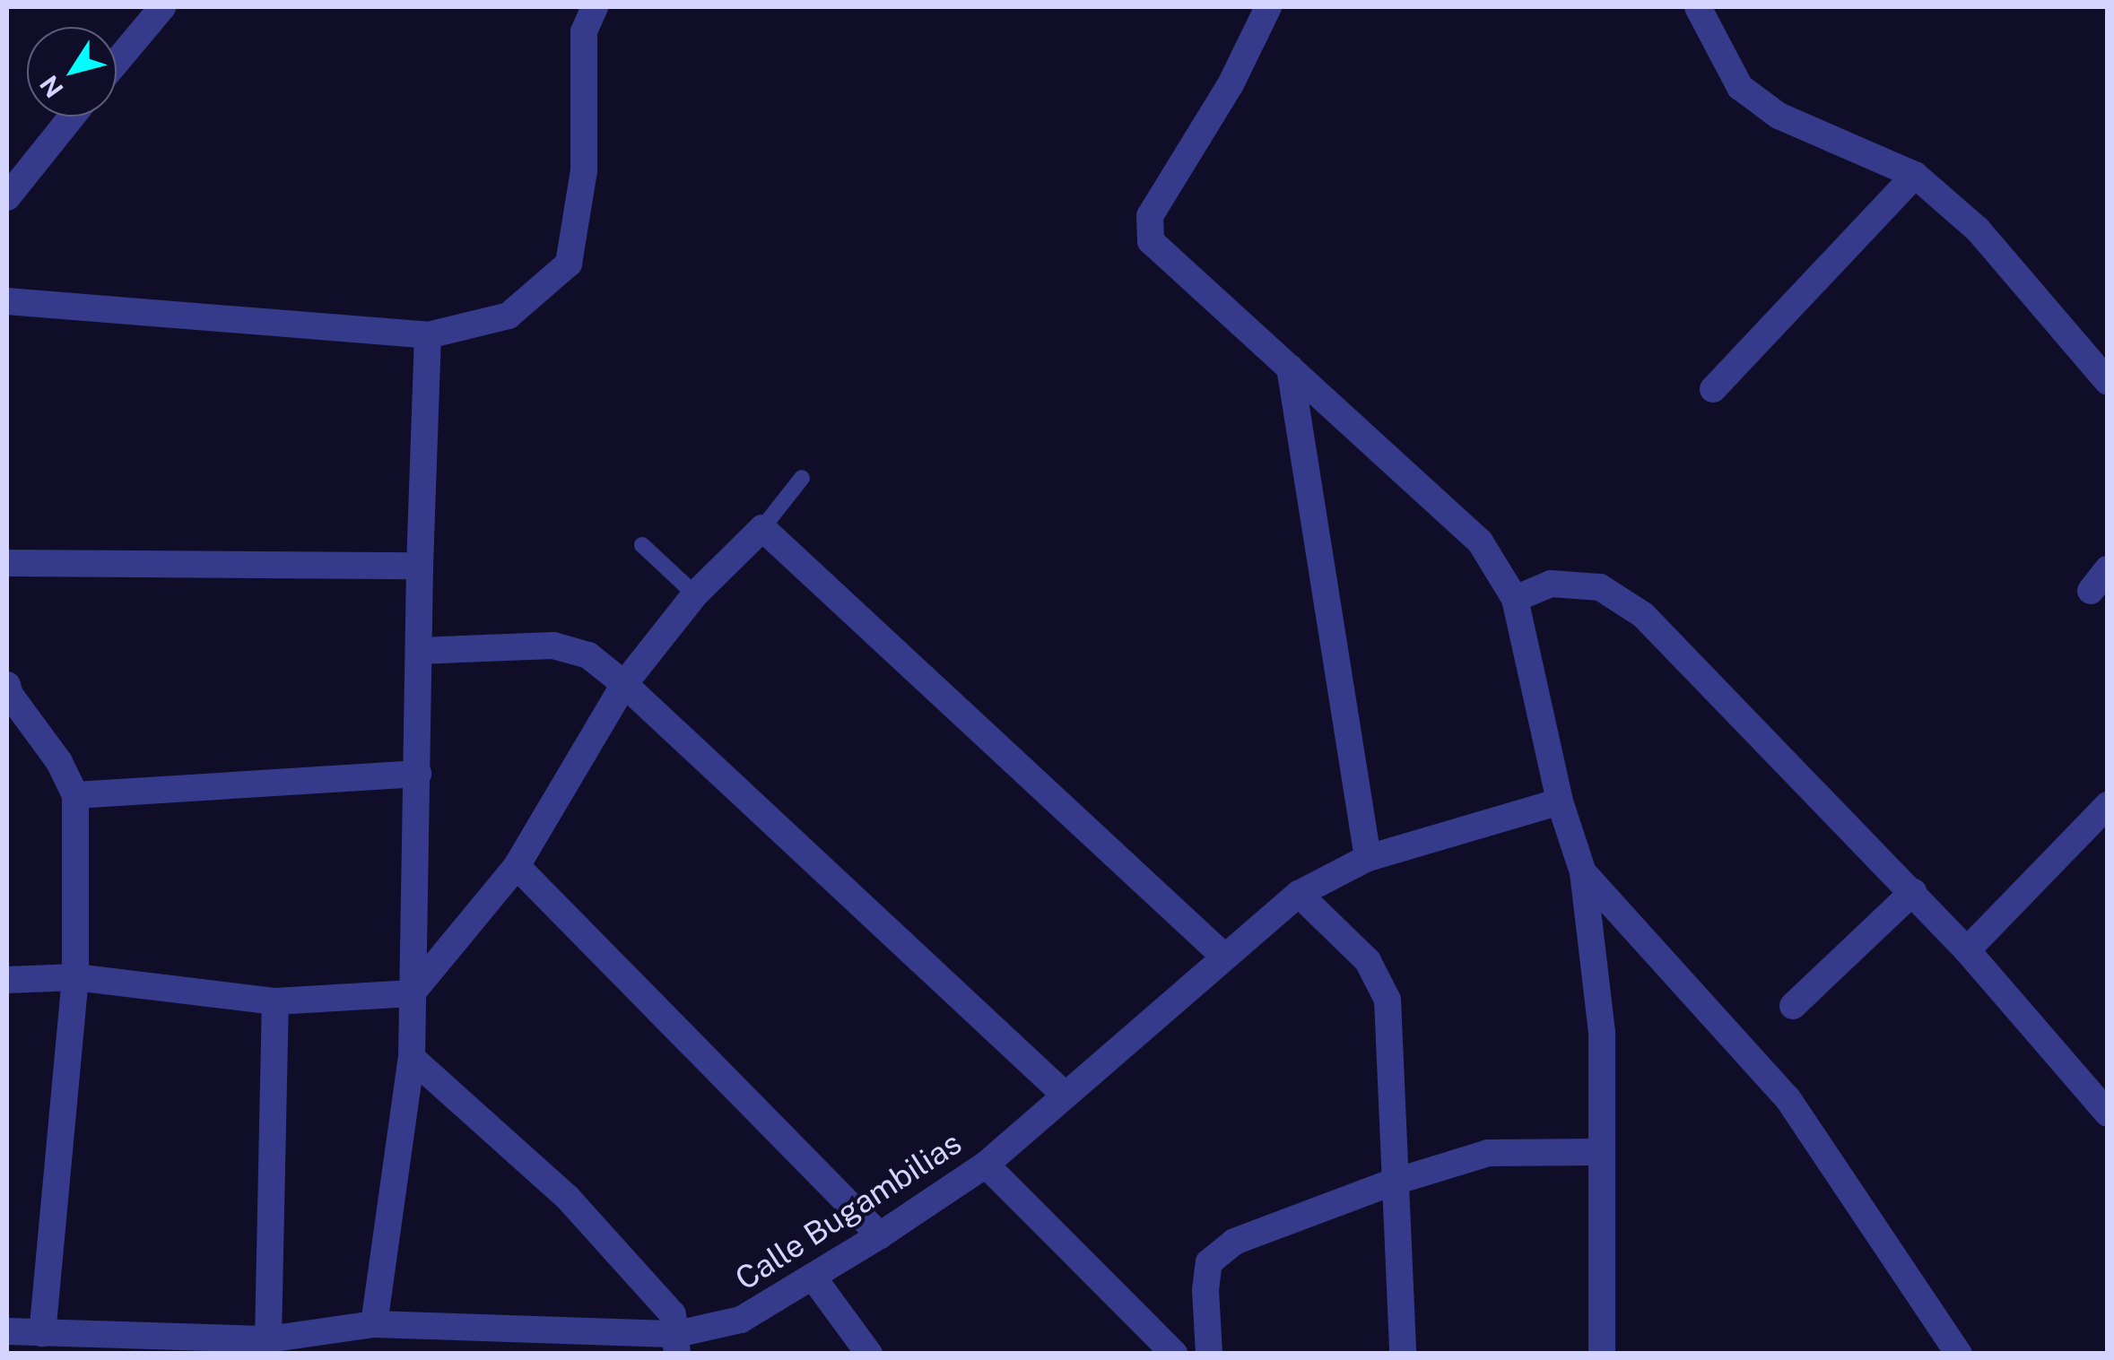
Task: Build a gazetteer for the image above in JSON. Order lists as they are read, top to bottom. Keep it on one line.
{"streets":{"street":["Calle Bugambilias"]},"north":"bottom left"}
